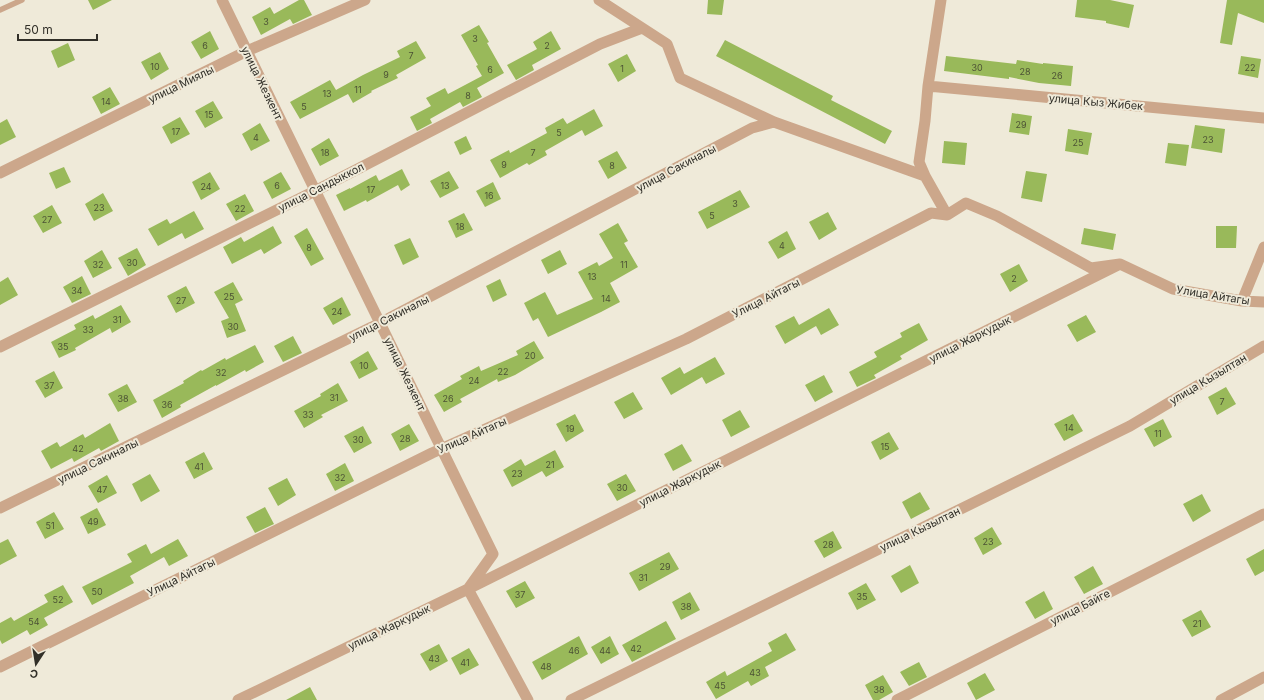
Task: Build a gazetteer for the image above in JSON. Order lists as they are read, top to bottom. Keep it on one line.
{"streets":{"street":["улица Жезкент","улица Миялы","улица Кыз Жибек","улица Сакиналы","улица Сандыккол","Улица Айтагы","улица Жаркудык","улица Кызылтан","улица Байге"]},"crossings":[["улица Жезкент","улица Миялы"],["улица Жезкент","улица Сакиналы"],["улица Жезкент","улица Сандыккол"],["улица Жезкент","Улица Айтагы"],["улица Жезкент","улица Жаркудык"],["Улица Айтагы","улица Жаркудык"]],"house_numbers":["3","3","6","2","7","10","30","22","1","6","28","9","26","11","13","8","14","5","15","29","17","5","4","23","25","18","7","9","8","6","13","24","17","16","3","23","22","5","27","18","4","8","30","32","11","13","2","34","25","14","27","24","31","30","33","35","20","10","22","32","24","37","31","38","26","7","36","33","14","19","11","28","30","15","42","21","41","23","32","30","47","49","51","23","28","29","31","50","37","35","52","38","54","21","42","46","44","43","41","48","43","45","38"],"scale_bar":"50 m","north":"bottom"}
